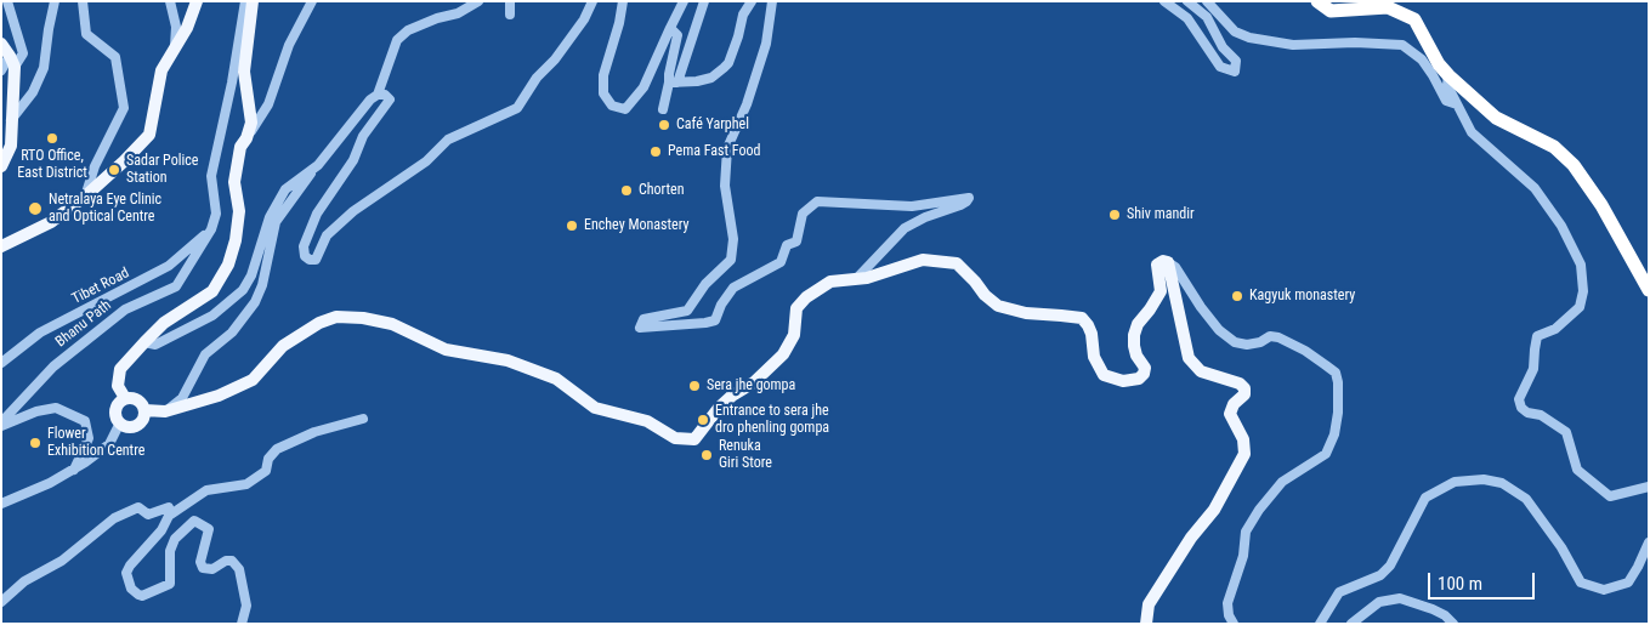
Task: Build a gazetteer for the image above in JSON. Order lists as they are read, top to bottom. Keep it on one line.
{"streets":{"street":["Tibet Road","Bhanu Path"]},"crossings":[["Tibet Road","Bhanu Path"]],"places":["Café Yarphel","RTO Office, East District","Pema Fast Food","Sadar Police Station","Chorten","Netralaya Eye Clinic and Optical Centre","Shiv mandir","Enchey Monastery","Kagyuk monastery","Sera jhe gompa","Entrance to sera jhe dro phenling gompa","Flower Exhibition Centre","Renuka Giri Store"],"scale_bar":"100 m"}
